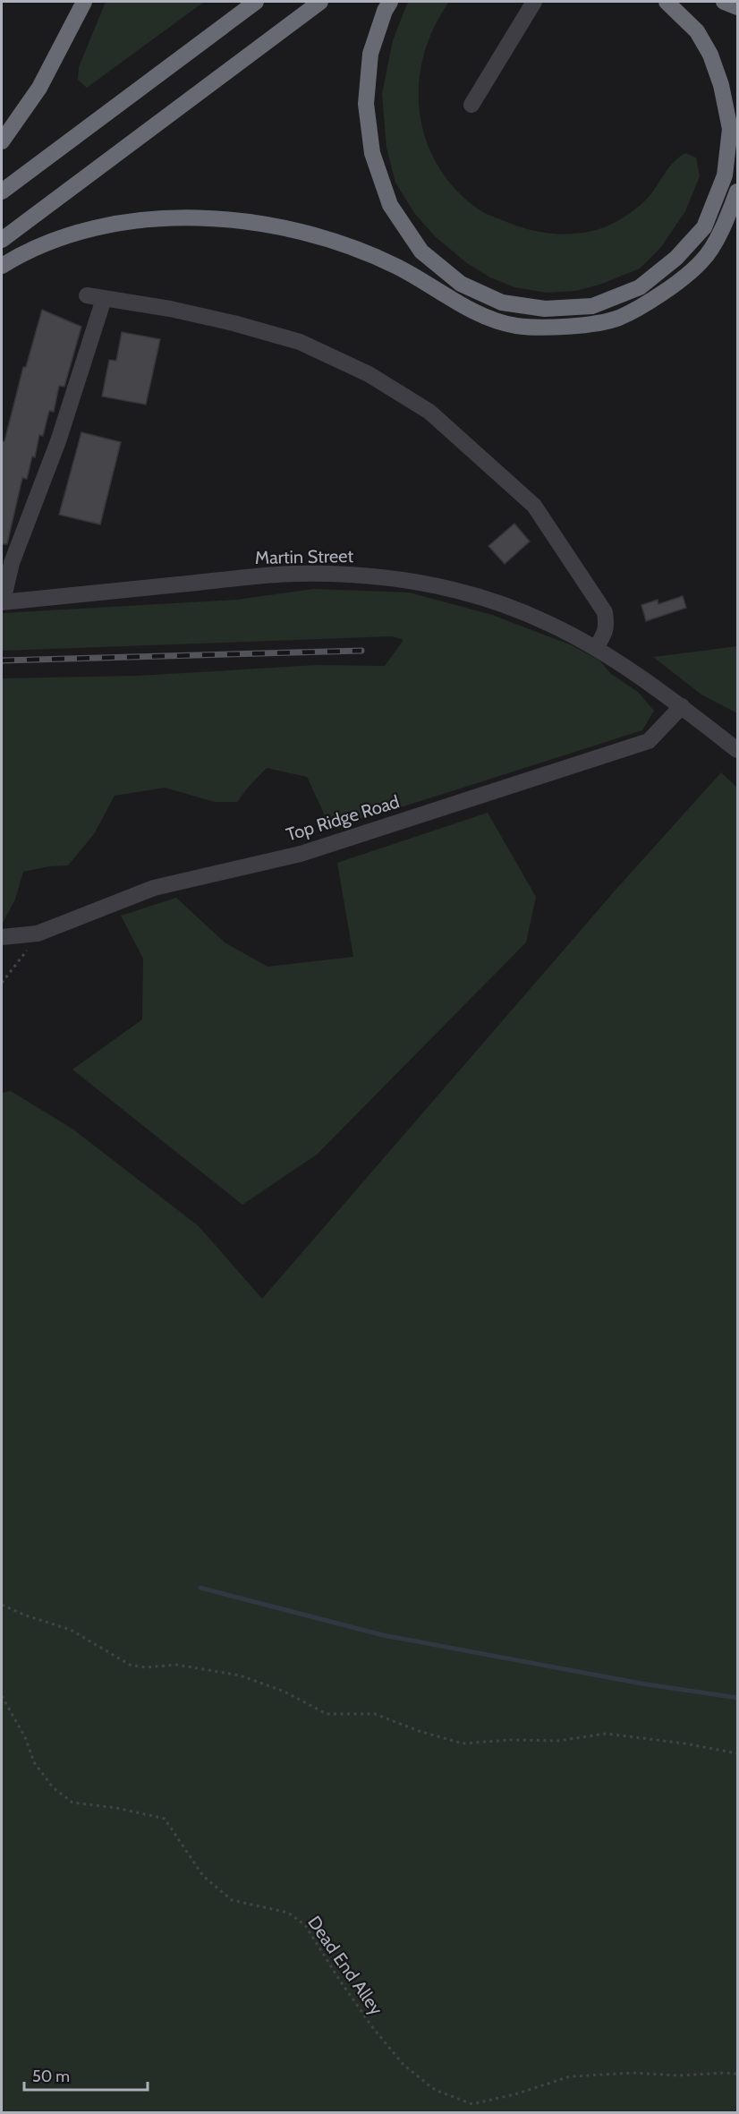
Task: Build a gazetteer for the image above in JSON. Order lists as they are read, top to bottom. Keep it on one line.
{"streets":{"street":["Martin Street","Top Ridge Road"],"path":["Dead End Alley"]},"crossings":[["Martin Street","Top Ridge Road"]],"scale_bar":"50 m"}
